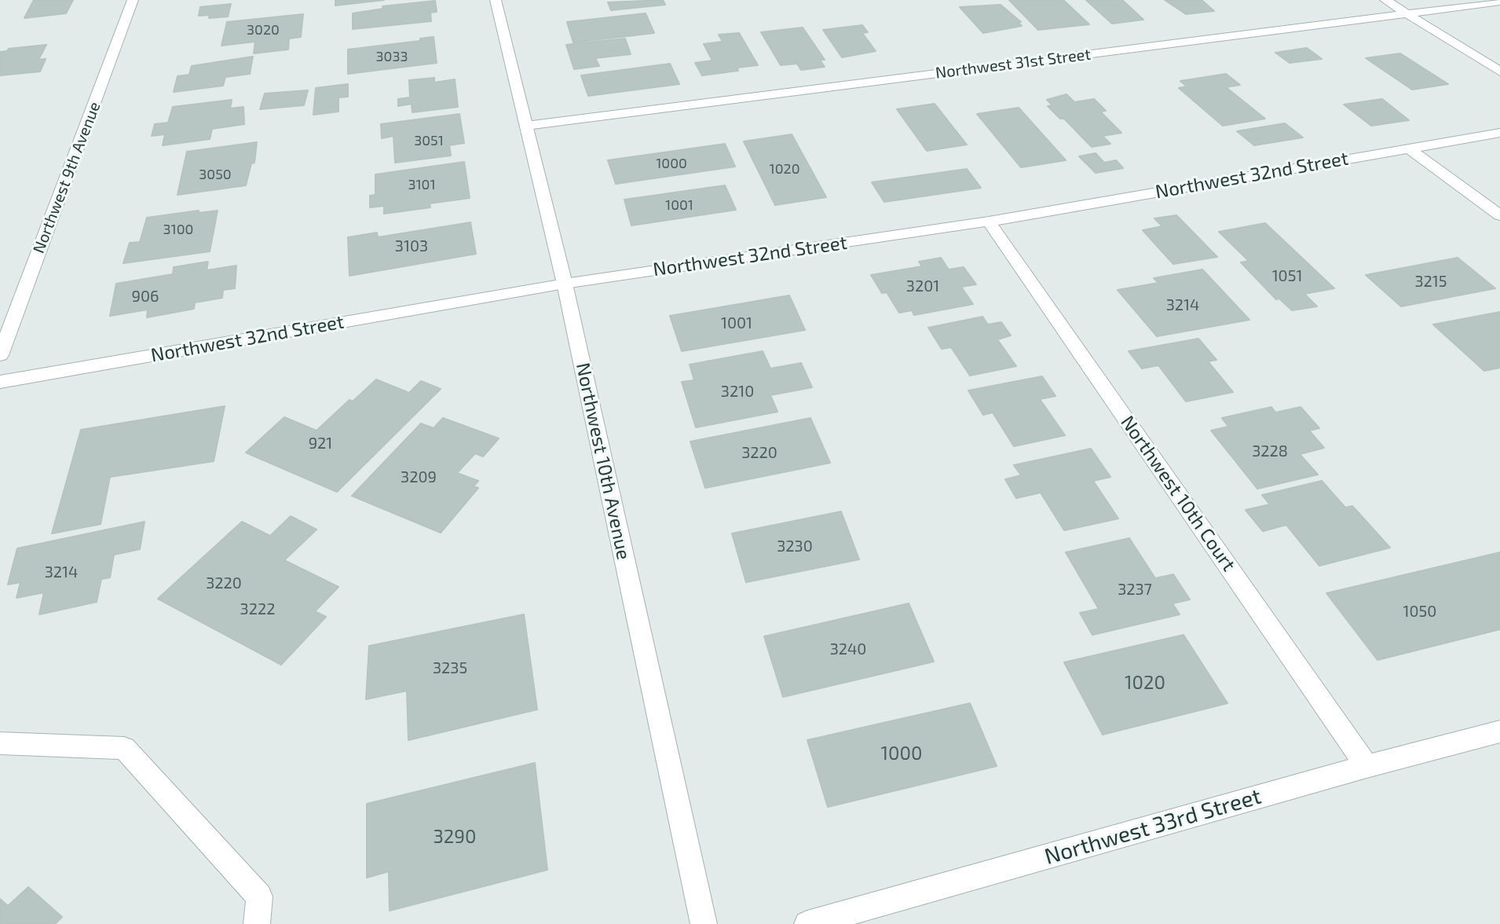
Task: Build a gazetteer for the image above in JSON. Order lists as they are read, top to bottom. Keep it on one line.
{"streets":{"street":["Northwest 31st Street","Northwest 32nd Street","Northwest 9th Avenue","Northwest 10th Avenue","Northwest 10th Court","Northwest 33rd Street"]},"crossings":[["Northwest 31st Street","Northwest 10th Avenue"],["Northwest 32nd Street","Northwest 10th Avenue"],["Northwest 32nd Street","Northwest 10th Court"],["Northwest 10th Court","Northwest 33rd Street"]],"house_numbers":["3020","3033","3051","1000","1020","3050","3101","1001","3100","3103","1051","3215","3201","906","3214","1001","3210","921","3228","3220","3209","3230","3214","3220","3237","3222","1050","3240","3235","1020","1000","3290"]}
